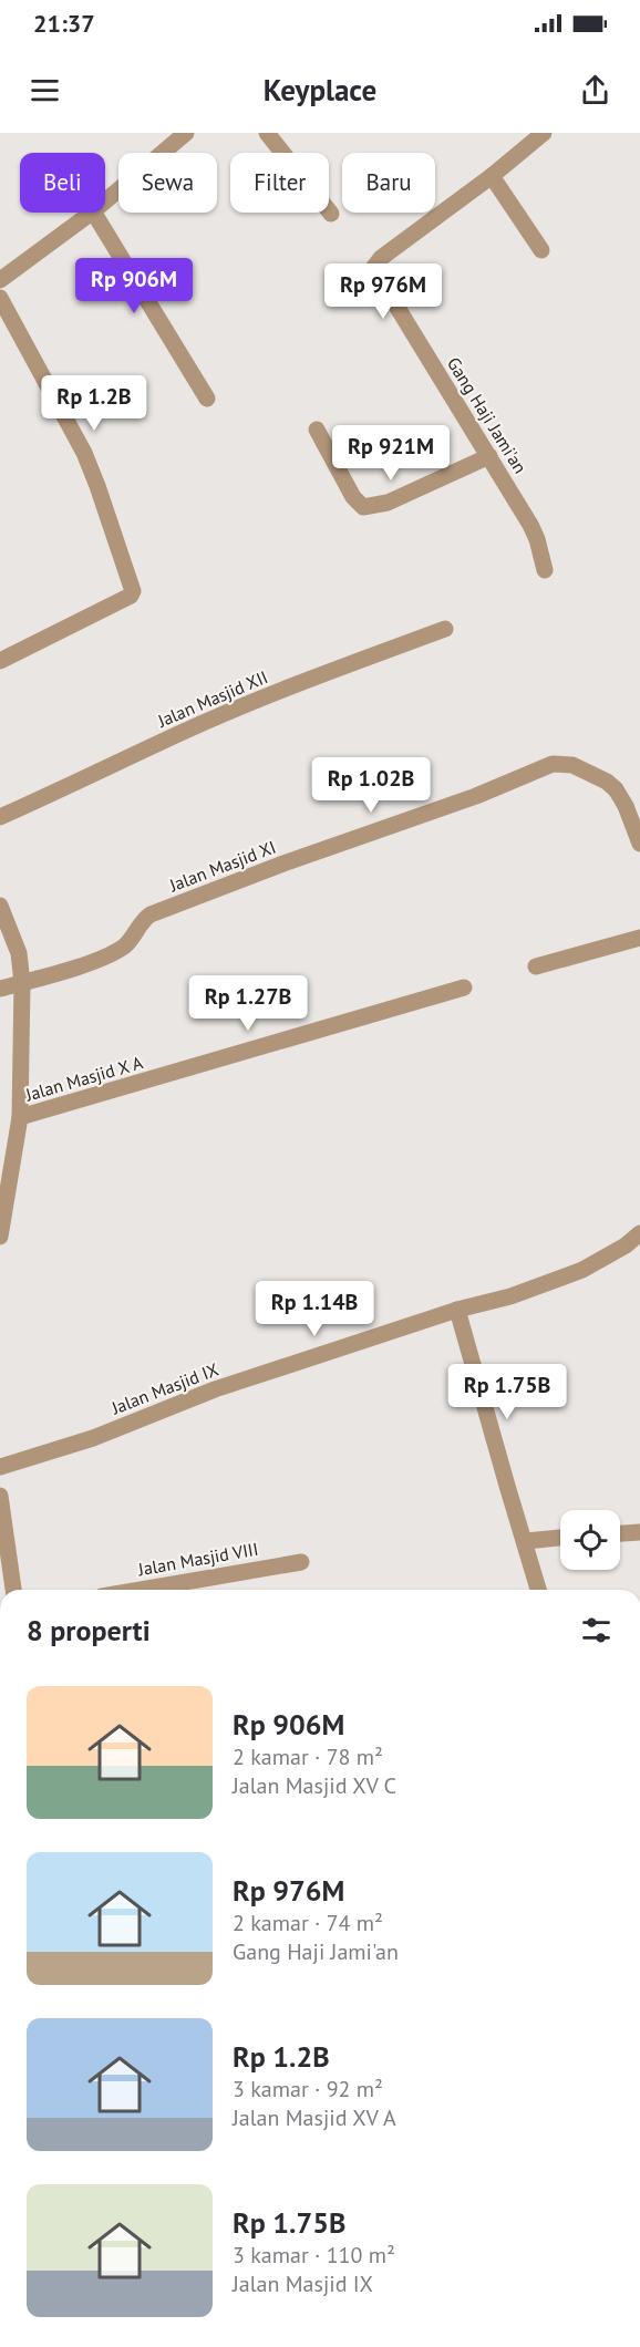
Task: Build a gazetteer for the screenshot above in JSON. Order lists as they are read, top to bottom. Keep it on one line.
{"streets":{"street":["Gang Haji Jami'an","Jalan Masjid XII","Jalan Masjid XI","Jalan Masjid X A","Jalan Masjid IX","Jalan Masjid VIII"]},"page":{"status":"21:37","header":"Keyplace","chip":["Beli","Sewa","Filter","Baru"],"price":["Rp 906M","Rp 976M","Rp 1.2B","Rp 921M","Rp 1.02B","Rp 1.27B","Rp 1.14B","Rp 1.75B"],"heading":"8 properti","list":[{"name":"Rp 906M","note":"2 kamar · 78 m² · Jalan Masjid XV C"},{"name":"Rp 976M","note":"2 kamar · 74 m² · Gang Haji Jami'an"},{"name":"Rp 1.2B","note":"3 kamar · 92 m² · Jalan Masjid XV A"},{"name":"Rp 1.75B","note":"3 kamar · 110 m² · Jalan Masjid IX"}]}}
